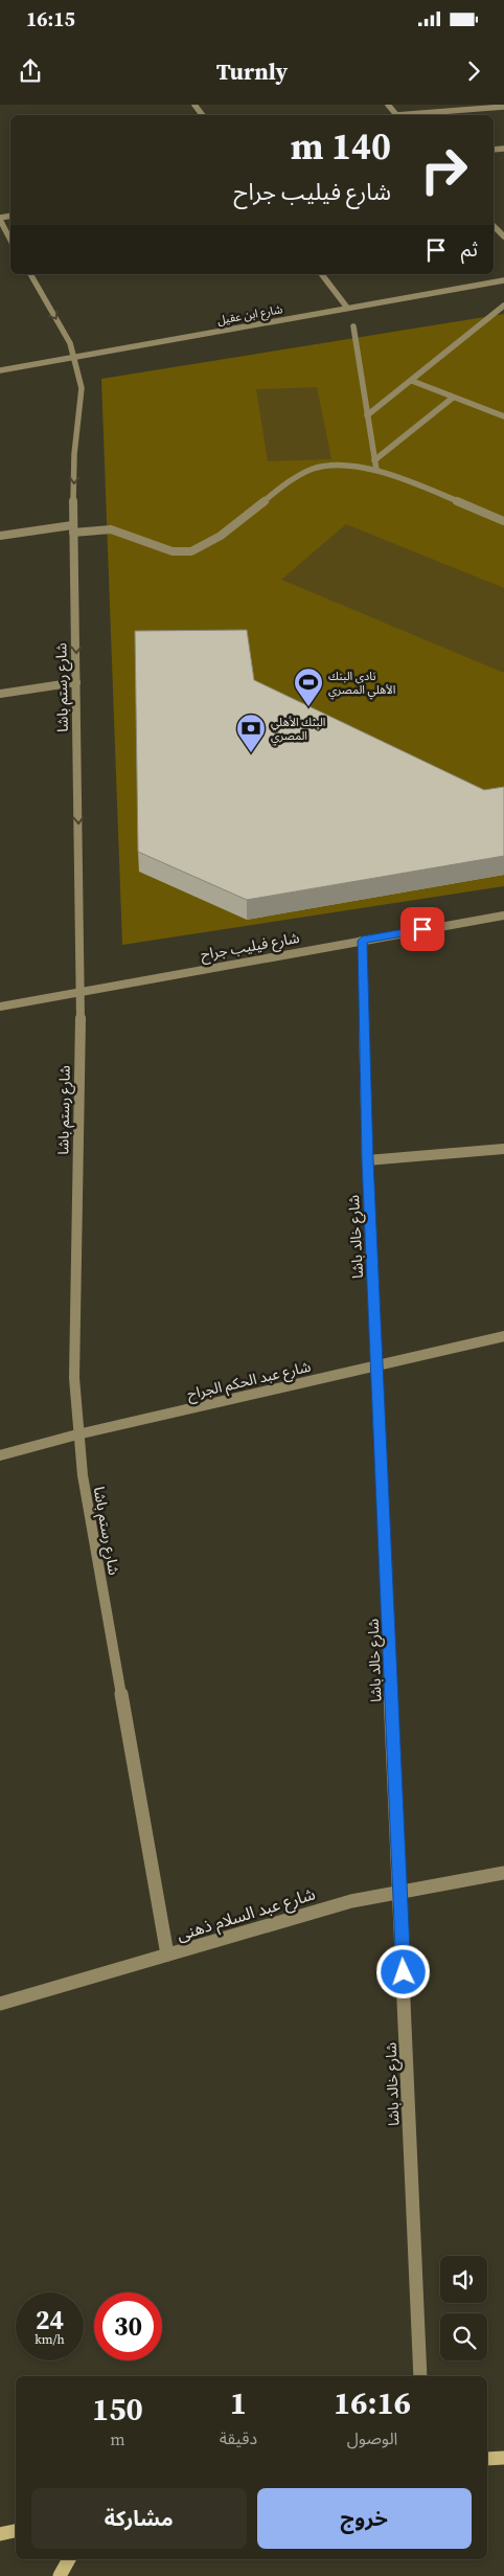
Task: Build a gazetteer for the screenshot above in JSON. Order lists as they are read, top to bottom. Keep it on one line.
{"streets":{"street":["شارع ابن عقيل","شارع رستم باشا","شارع فيليب جراح","شارع خالد باشا","شارع عبد الحكم الجراح","شارع عبد السلام ذهنى"]},"crossings":[["شارع ابن عقيل","شارع رستم باشا"],["شارع رستم باشا","شارع فيليب جراح"],["شارع رستم باشا","شارع عبد الحكم الجراح"],["شارع رستم باشا","شارع عبد السلام ذهنى"],["شارع فيليب جراح","شارع خالد باشا"],["شارع خالد باشا","شارع عبد الحكم الجراح"],["شارع خالد باشا","شارع عبد السلام ذهنى"]],"one_way":["شارع رستم باشا"],"places":{"sports":["نادي البنك الأهلي المصري"],"bank":["البنك الأهلي المصري"]},"page":{"status":"16:15","header":"Turnly","turn":["140 m","شارع فيليب جراح"],"then":"ثم","speed":"24 km/h","limit":"30","eta":["16:16","الوصول","1","دقيقة","150","m"],"buttons":["خروج","مشاركة"]}}
